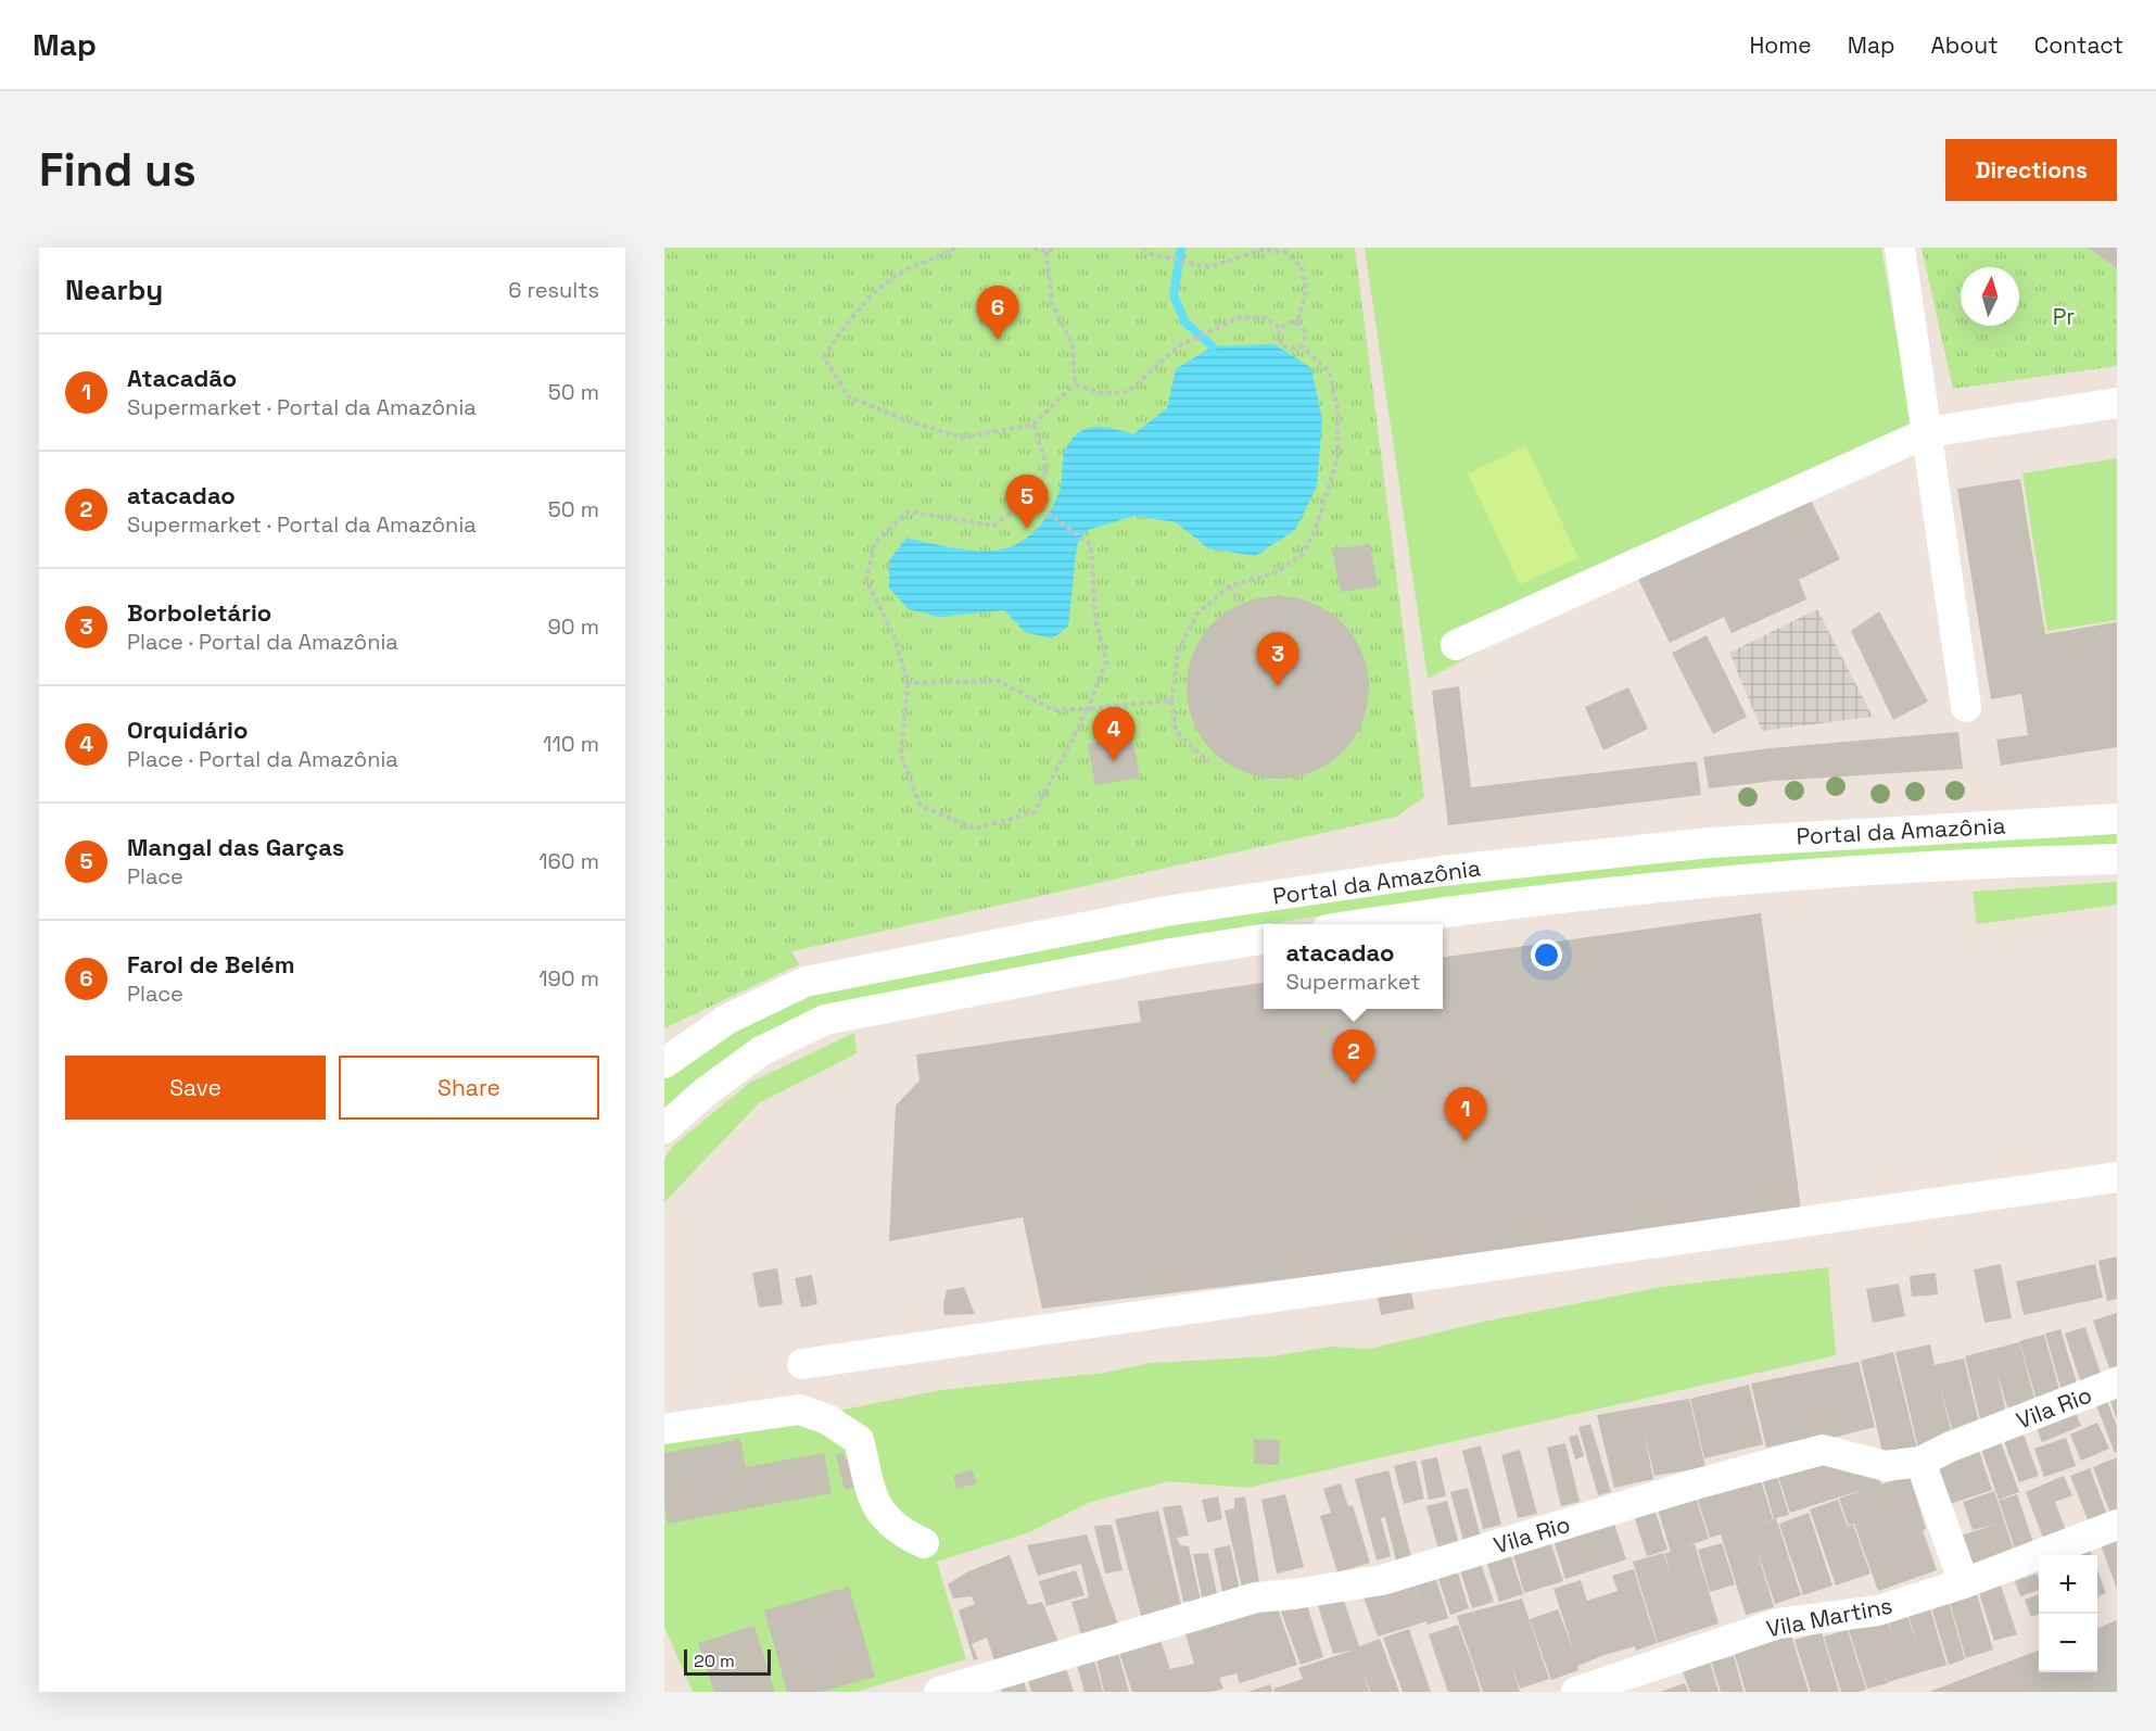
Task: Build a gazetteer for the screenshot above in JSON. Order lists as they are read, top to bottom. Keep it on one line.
{"streets":{"street":["Portal da Amazônia","Vila Rio","Vila Martins"]},"parks":["Pr"],"scale_bar":"20 m","north":"top","page":{"header":"Map","nav":["Home","Map","About","Contact"],"buttons":["Directions",["Save","Share"]],"title":"Find us","heading":["Nearby","6 results"],"pins":["6","5","3","4","2","1"],"list":[{"mark":"1","name":"Atacadão","note":"Supermarket · Portal da Amazônia","value":"50 m"},{"mark":"2","name":"atacadao","note":"Supermarket · Portal da Amazônia","value":"50 m"},{"mark":"3","name":"Borboletário","note":"Place · Portal da Amazônia","value":"90 m"},{"mark":"4","name":"Orquidário","note":"Place · Portal da Amazônia","value":"110 m"},{"mark":"5","name":"Mangal das Garças","note":"Place","value":"160 m"},{"mark":"6","name":"Farol de Belém","note":"Place","value":"190 m"}],"popup":["atacadao","Supermarket"],"map_buttons":["+","−"],"scale":"20 m"}}
